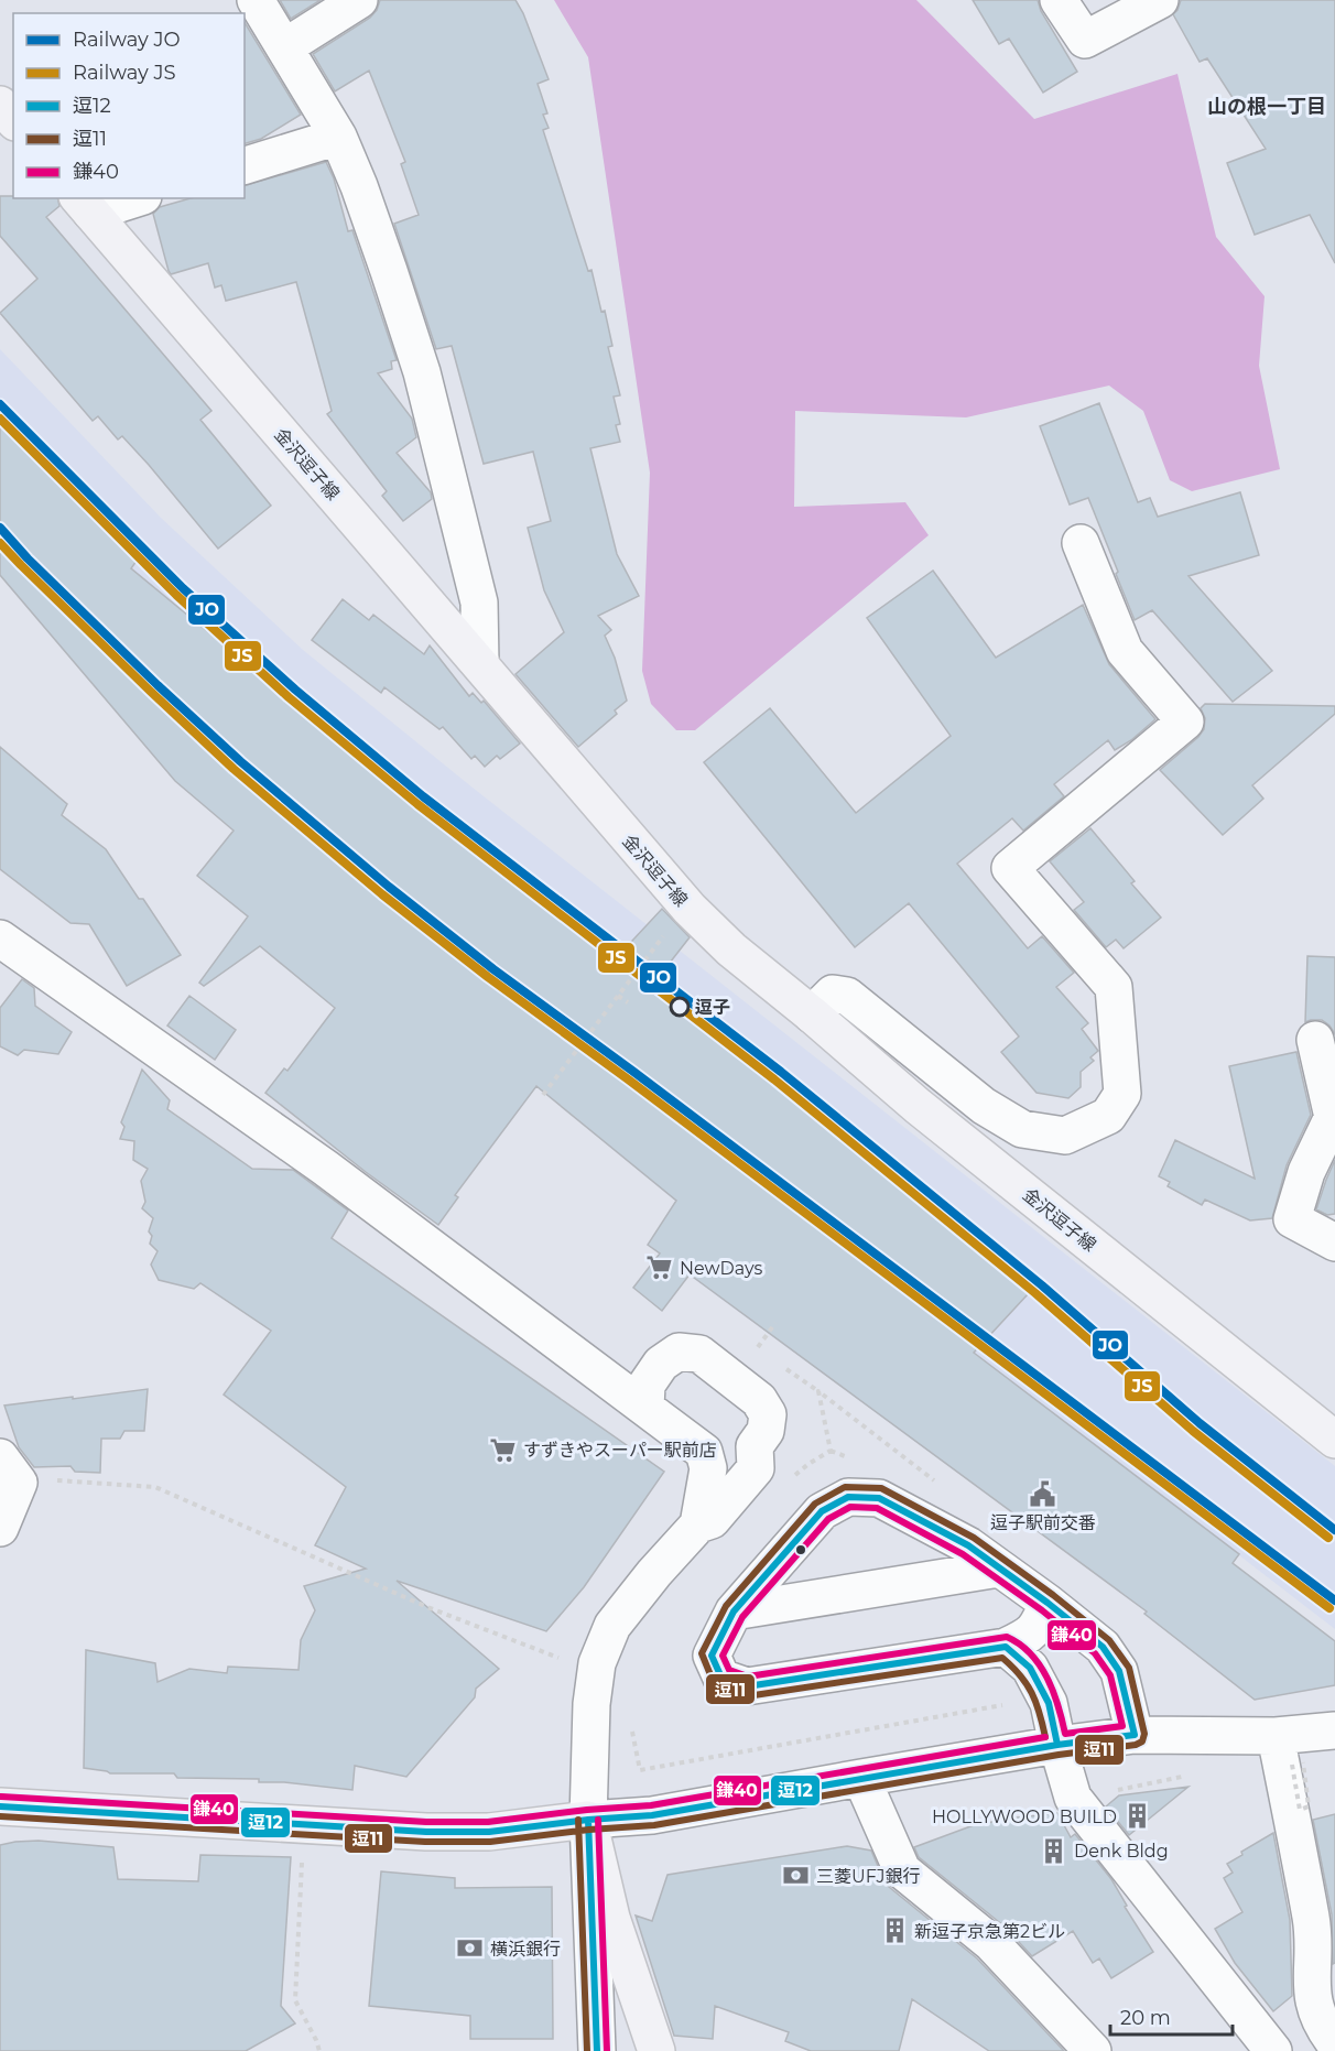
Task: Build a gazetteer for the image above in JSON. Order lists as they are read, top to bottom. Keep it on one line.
{"streets":{"main road":["金沢逗子線"]},"districts":["山の根一丁目"],"places":{"other":["逗子"],"supermarket":["NewDays","すずきやスーパー駅前店"],"public building":["逗子駅前交番"],"building":["HOLLYWOOD BUILD","Denk Bldg","新逗子京急第2ビル"],"bank":["三菱UFJ銀行","横浜銀行"]},"lines":["rail line JO","rail line JS","transit line 逗11","transit line 逗12","transit line 鎌40"],"legend":["Railway JO","Railway JS","逗12","逗11","鎌40"],"scale_bar":"20 m"}
